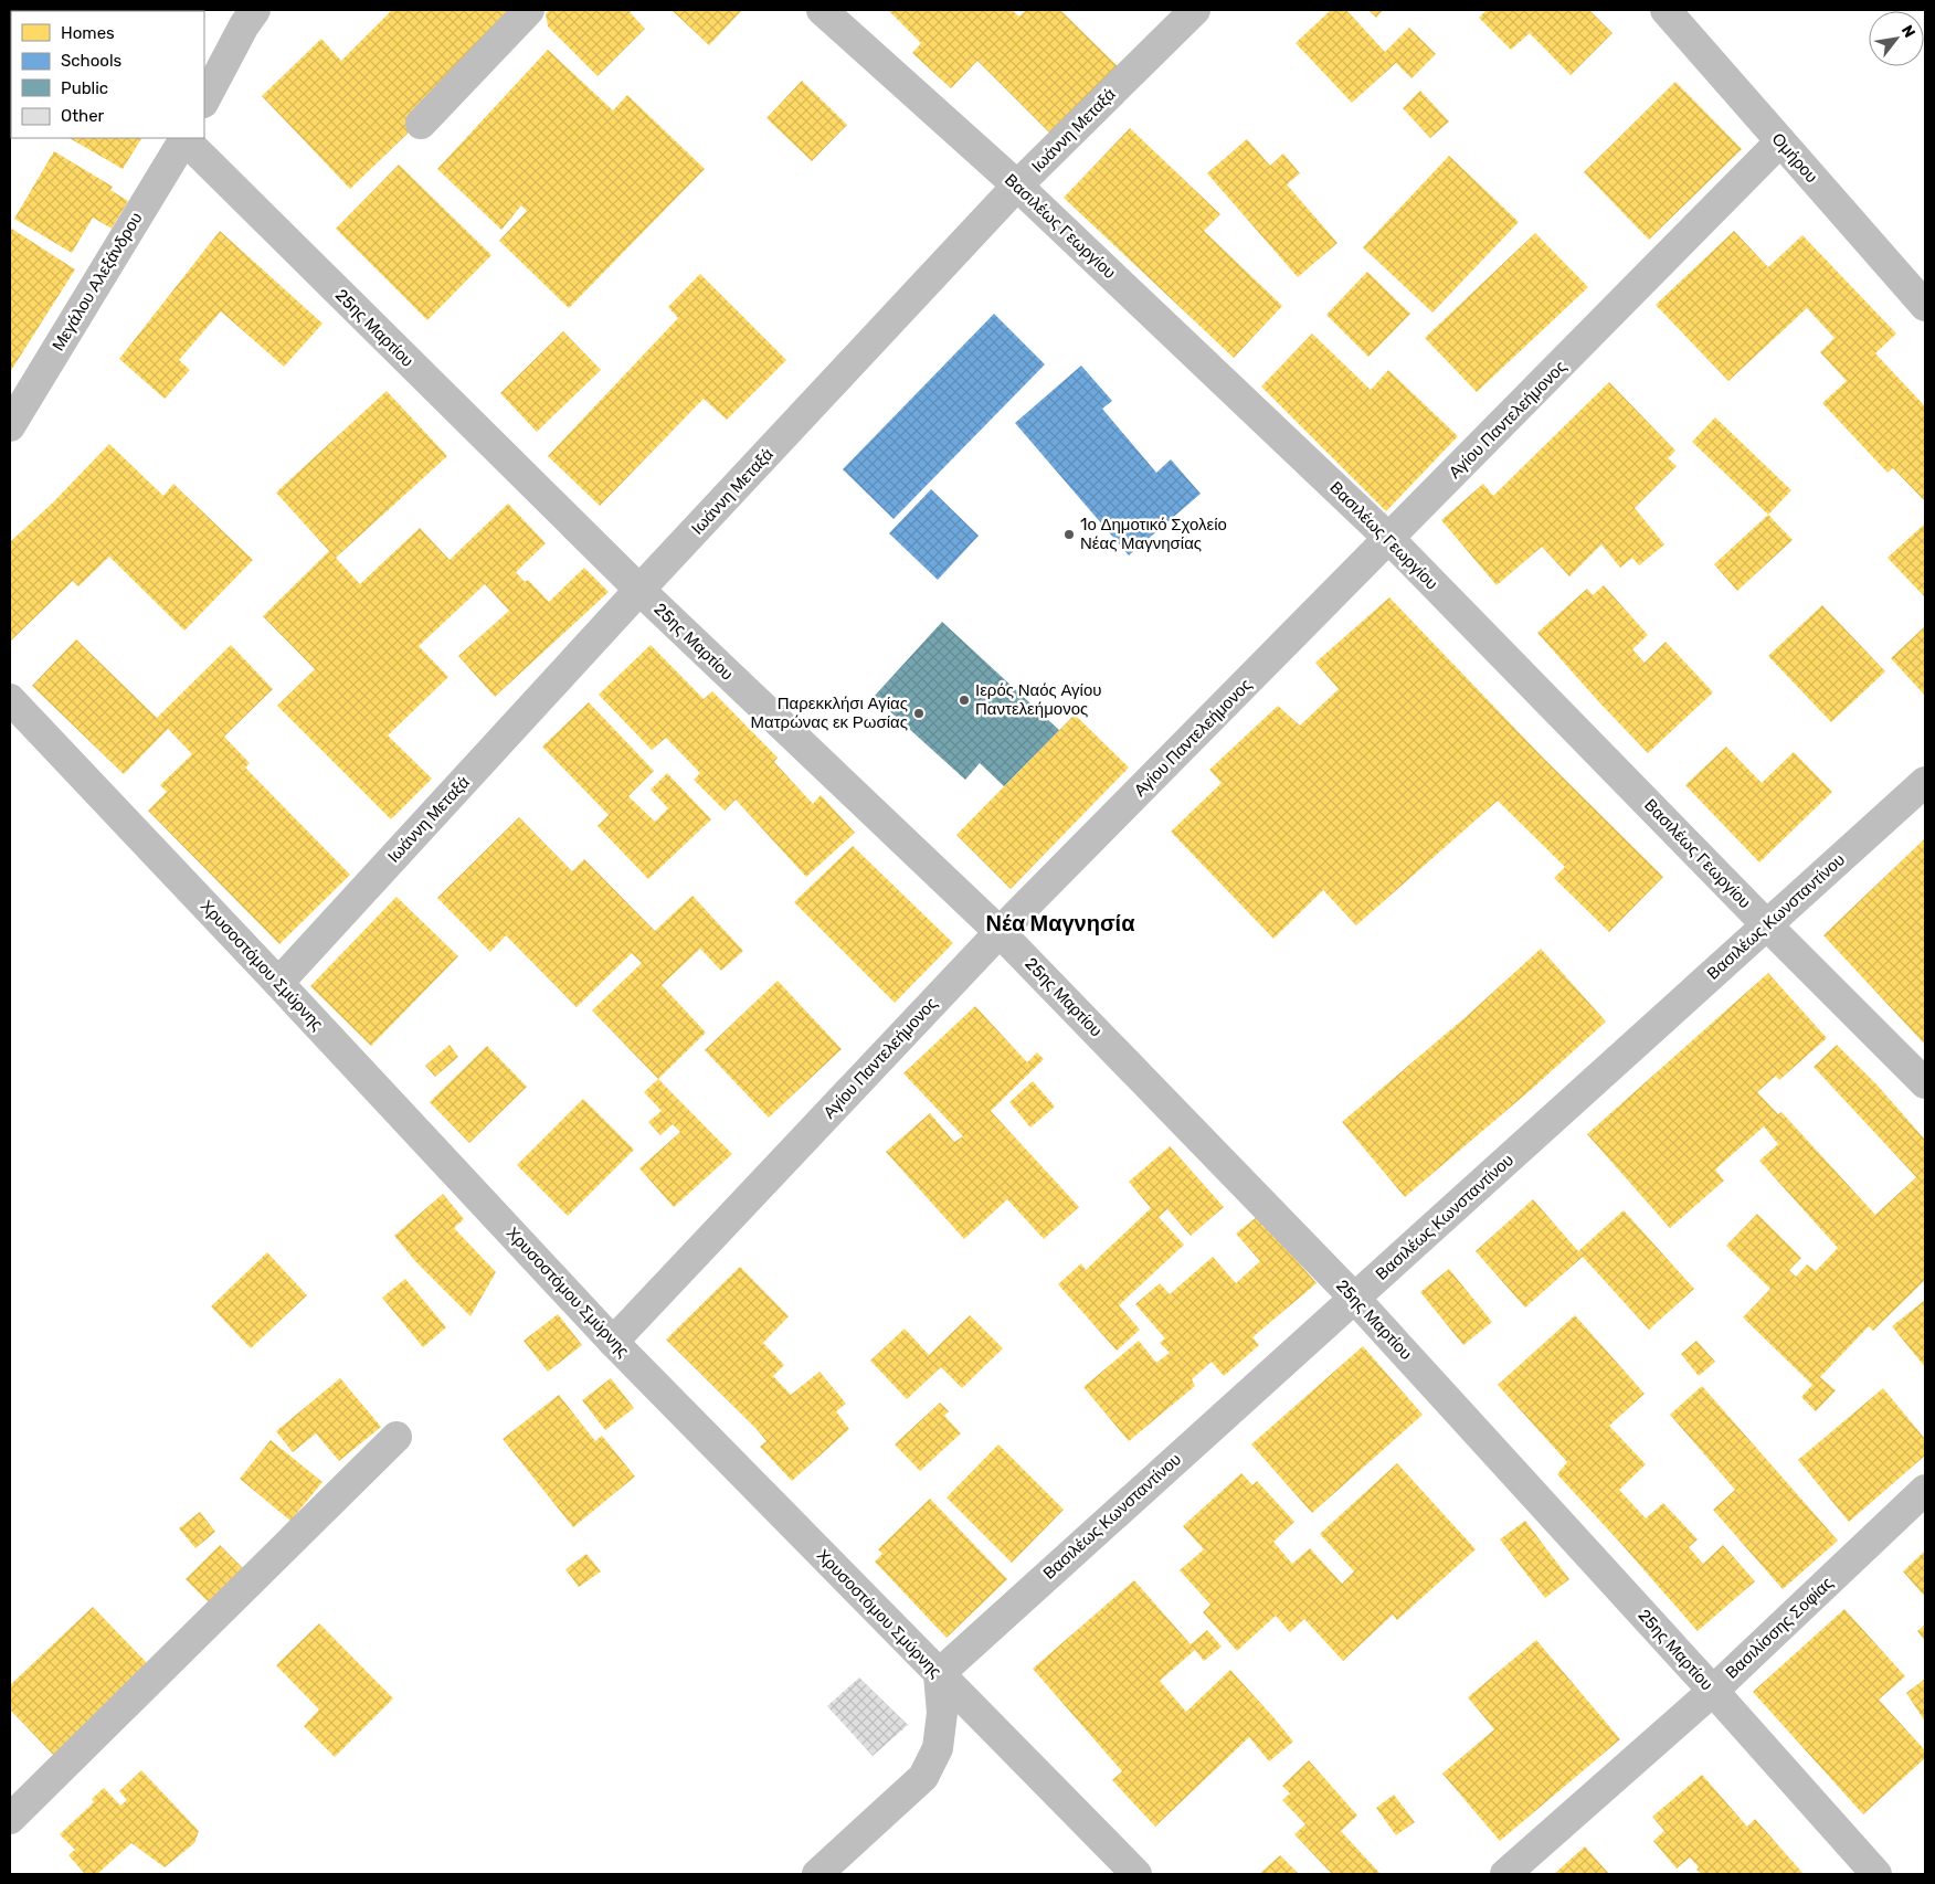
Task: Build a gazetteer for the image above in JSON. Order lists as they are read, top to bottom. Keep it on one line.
{"streets":{"street":["Ιωάννη Μεταξά","Ομήρου","Βασιλέως Γεωργίου","Μεγάλου Αλεξάνδρου","25ης Μαρτίου","Αγίου Παντελεήμονος","Βασιλέως Κωνσταντίνου","Χρυσοστόμου Σμύρνης","Βασιλίσσης Σοφίας"]},"crossings":[["Ιωάννη Μεταξά","Βασιλέως Γεωργίου"],["Ιωάννη Μεταξά","25ης Μαρτίου"],["Ιωάννη Μεταξά","Χρυσοστόμου Σμύρνης"],["Ομήρου","Αγίου Παντελεήμονος"],["Βασιλέως Γεωργίου","Αγίου Παντελεήμονος"],["Βασιλέως Γεωργίου","Βασιλέως Κωνσταντίνου"],["Μεγάλου Αλεξάνδρου","25ης Μαρτίου"],["25ης Μαρτίου","Αγίου Παντελεήμονος"],["25ης Μαρτίου","Βασιλέως Κωνσταντίνου"],["25ης Μαρτίου","Βασιλίσσης Σοφίας"],["Αγίου Παντελεήμονος","Χρυσοστόμου Σμύρνης"],["Βασιλέως Κωνσταντίνου","Χρυσοστόμου Σμύρνης"]],"districts":["Νέα Μαγνησία"],"places":["1ο Δημοτικό Σχολείο Νέας Μαγνησίας","Ιερός Ναός Αγίου Παντελεήμονος","Παρεκκλήσι Αγίας Ματρώνας εκ Ρωσίας"],"legend":["Homes","Schools","Public","Other"],"north":"top right"}
